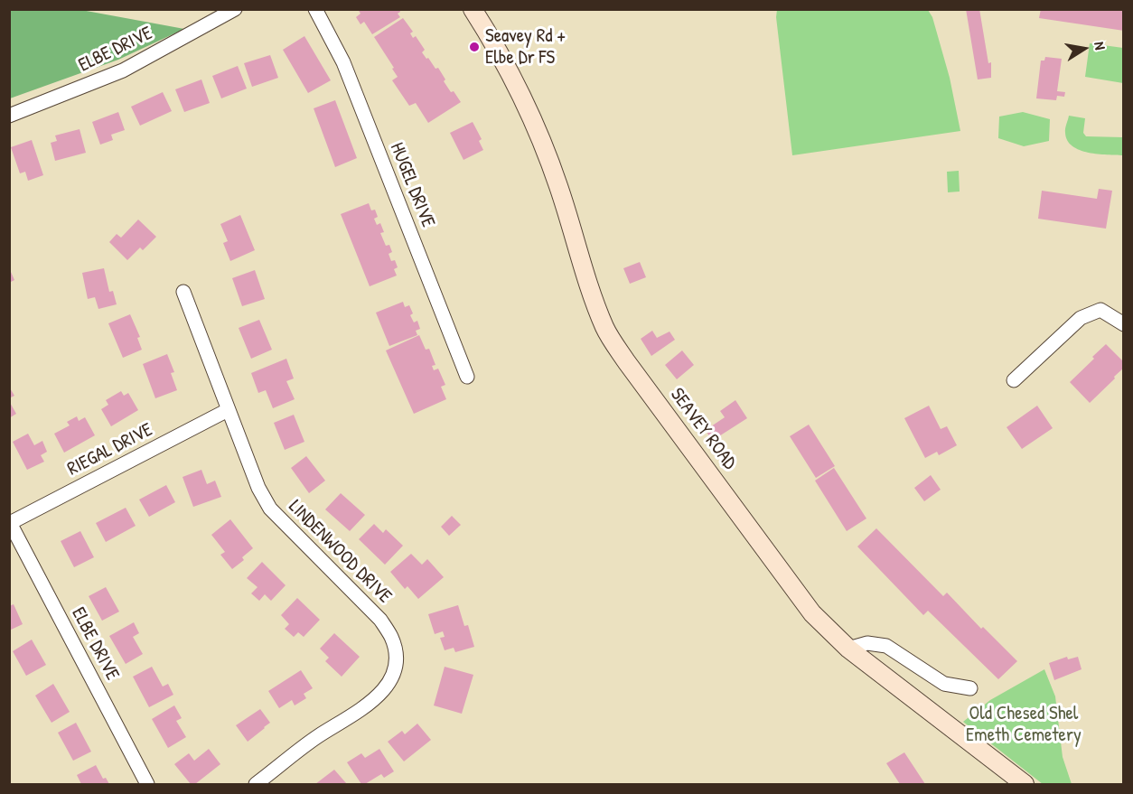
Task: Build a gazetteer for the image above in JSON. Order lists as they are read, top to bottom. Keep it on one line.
{"streets":{"street":["ELBE DRIVE","HUGEL DRIVE","SEAVEY ROAD","RIEGAL DRIVE","LINDENWOOD DRIVE"]},"crossings":[["ELBE DRIVE","RIEGAL DRIVE"],["RIEGAL DRIVE","LINDENWOOD DRIVE"]],"parks":["Old Chesed Shel Emeth Cemetery"],"places":["Seavey Rd + Elbe Dr FS"],"north":"right"}
